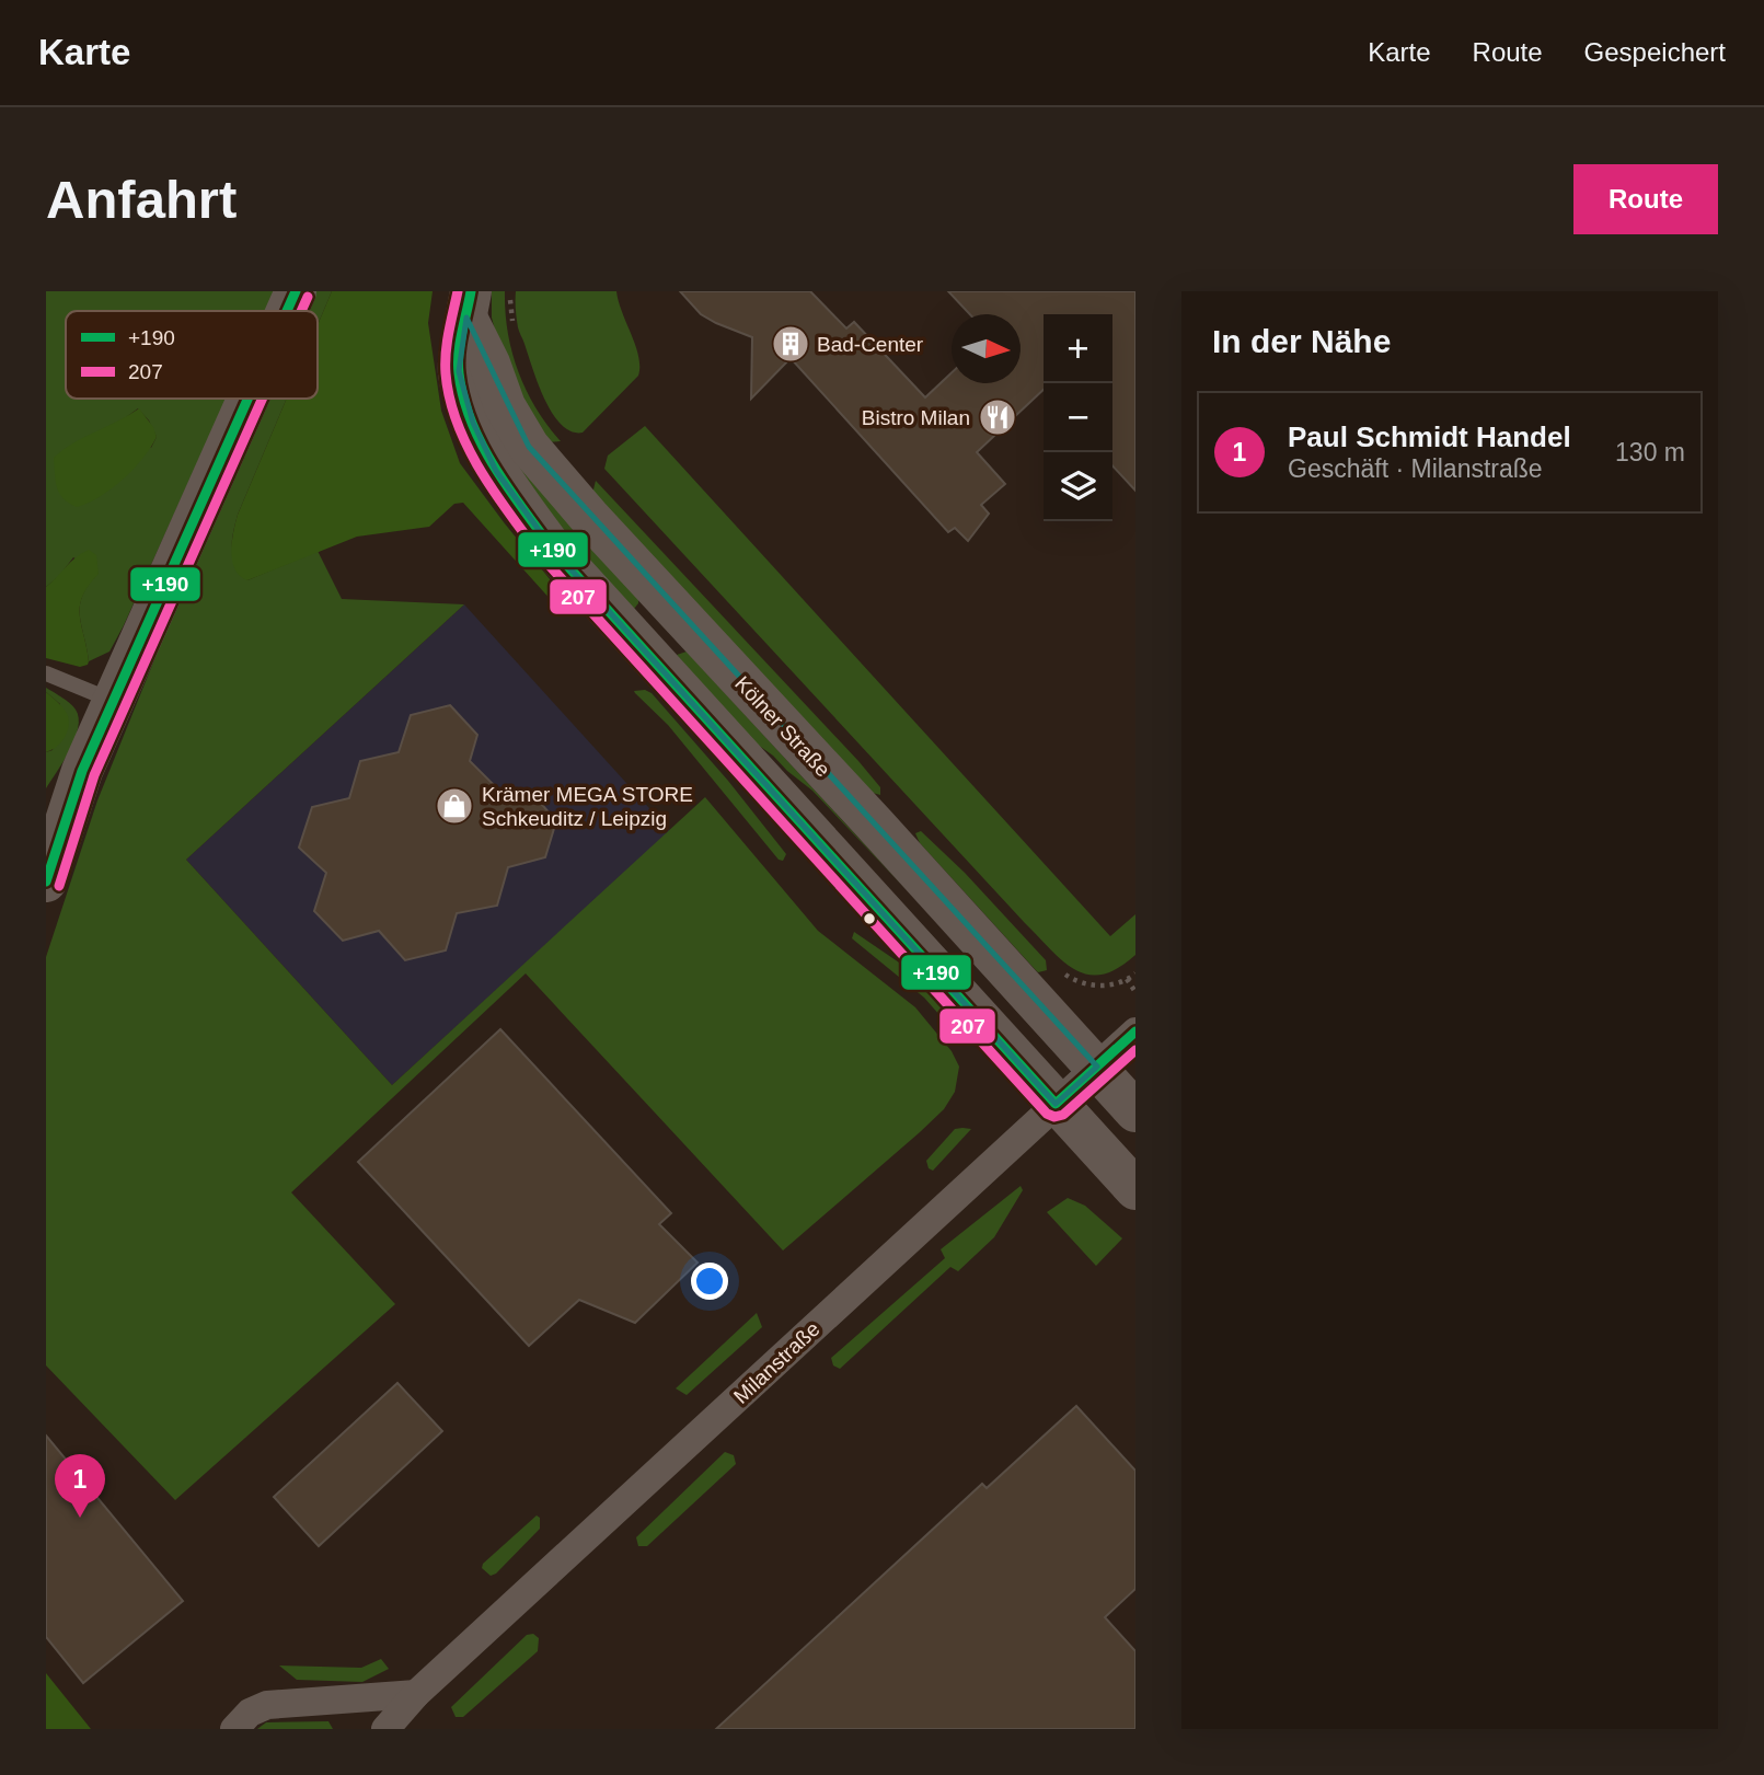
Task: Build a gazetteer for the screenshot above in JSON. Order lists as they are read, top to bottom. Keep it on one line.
{"streets":{"street":["Kölner Straße","Milanstraße"]},"crossings":[["Kölner Straße","Milanstraße"]],"places":{"building":["Bad-Center"],"restaurant":["Bistro Milan"],"shop":["Krämer MEGA STORE Schkeuditz / Leipzig"]},"lines":["transit line +190","transit line 207"],"legend":["+190","207"],"north":"right","page":{"header":"Karte","nav":["Karte","Route","Gespeichert"],"buttons":"Route","title":"Anfahrt","heading":"In der Nähe","map_buttons":["+","−"],"list":[{"mark":"1","name":"Paul Schmidt Handel","note":"Geschäft · Milanstraße","value":"130 m"}],"pins":"1"}}
